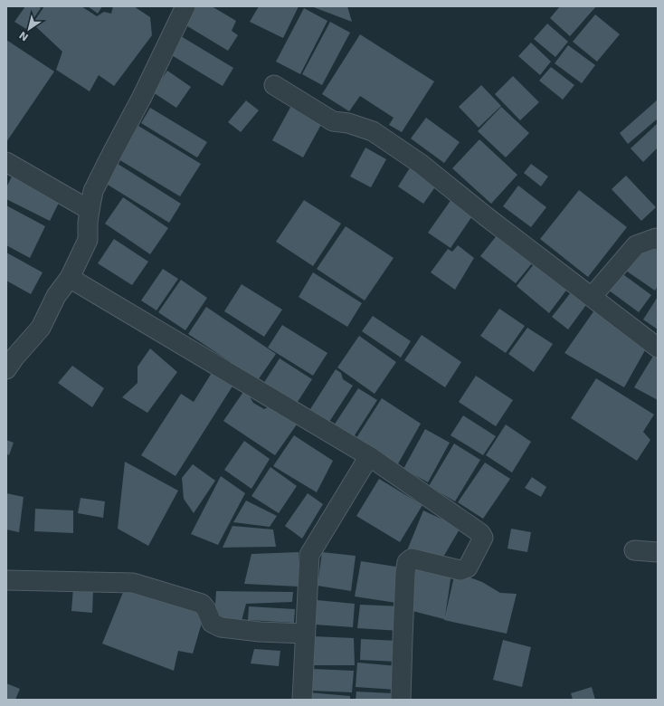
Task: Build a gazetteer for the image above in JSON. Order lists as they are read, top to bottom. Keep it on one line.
{"north":"bottom left"}
